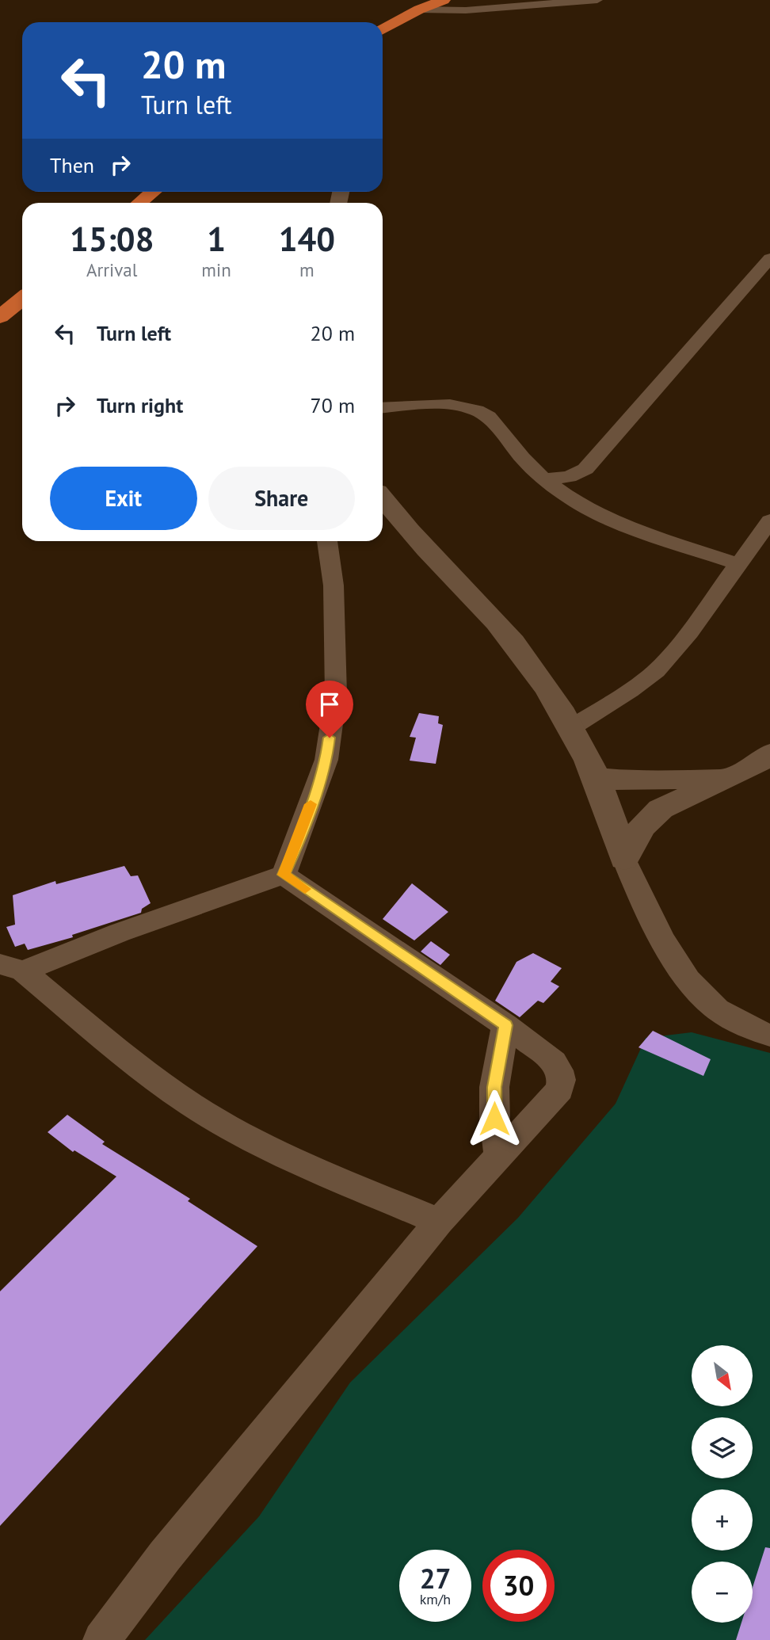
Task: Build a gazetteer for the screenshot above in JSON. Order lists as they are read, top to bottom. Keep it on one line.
{"north":"bottom right","page":{"turn":["20 m","Turn left"],"then":"Then","eta":["15:08","Arrival","1","min","140","m"],"list":[{"name":"Turn left","value":"20 m"},{"name":"Turn right","value":"70 m"}],"buttons":["Exit","Share"],"map_buttons":["+","−"],"speed":"27 km/h","limit":"30"}}
